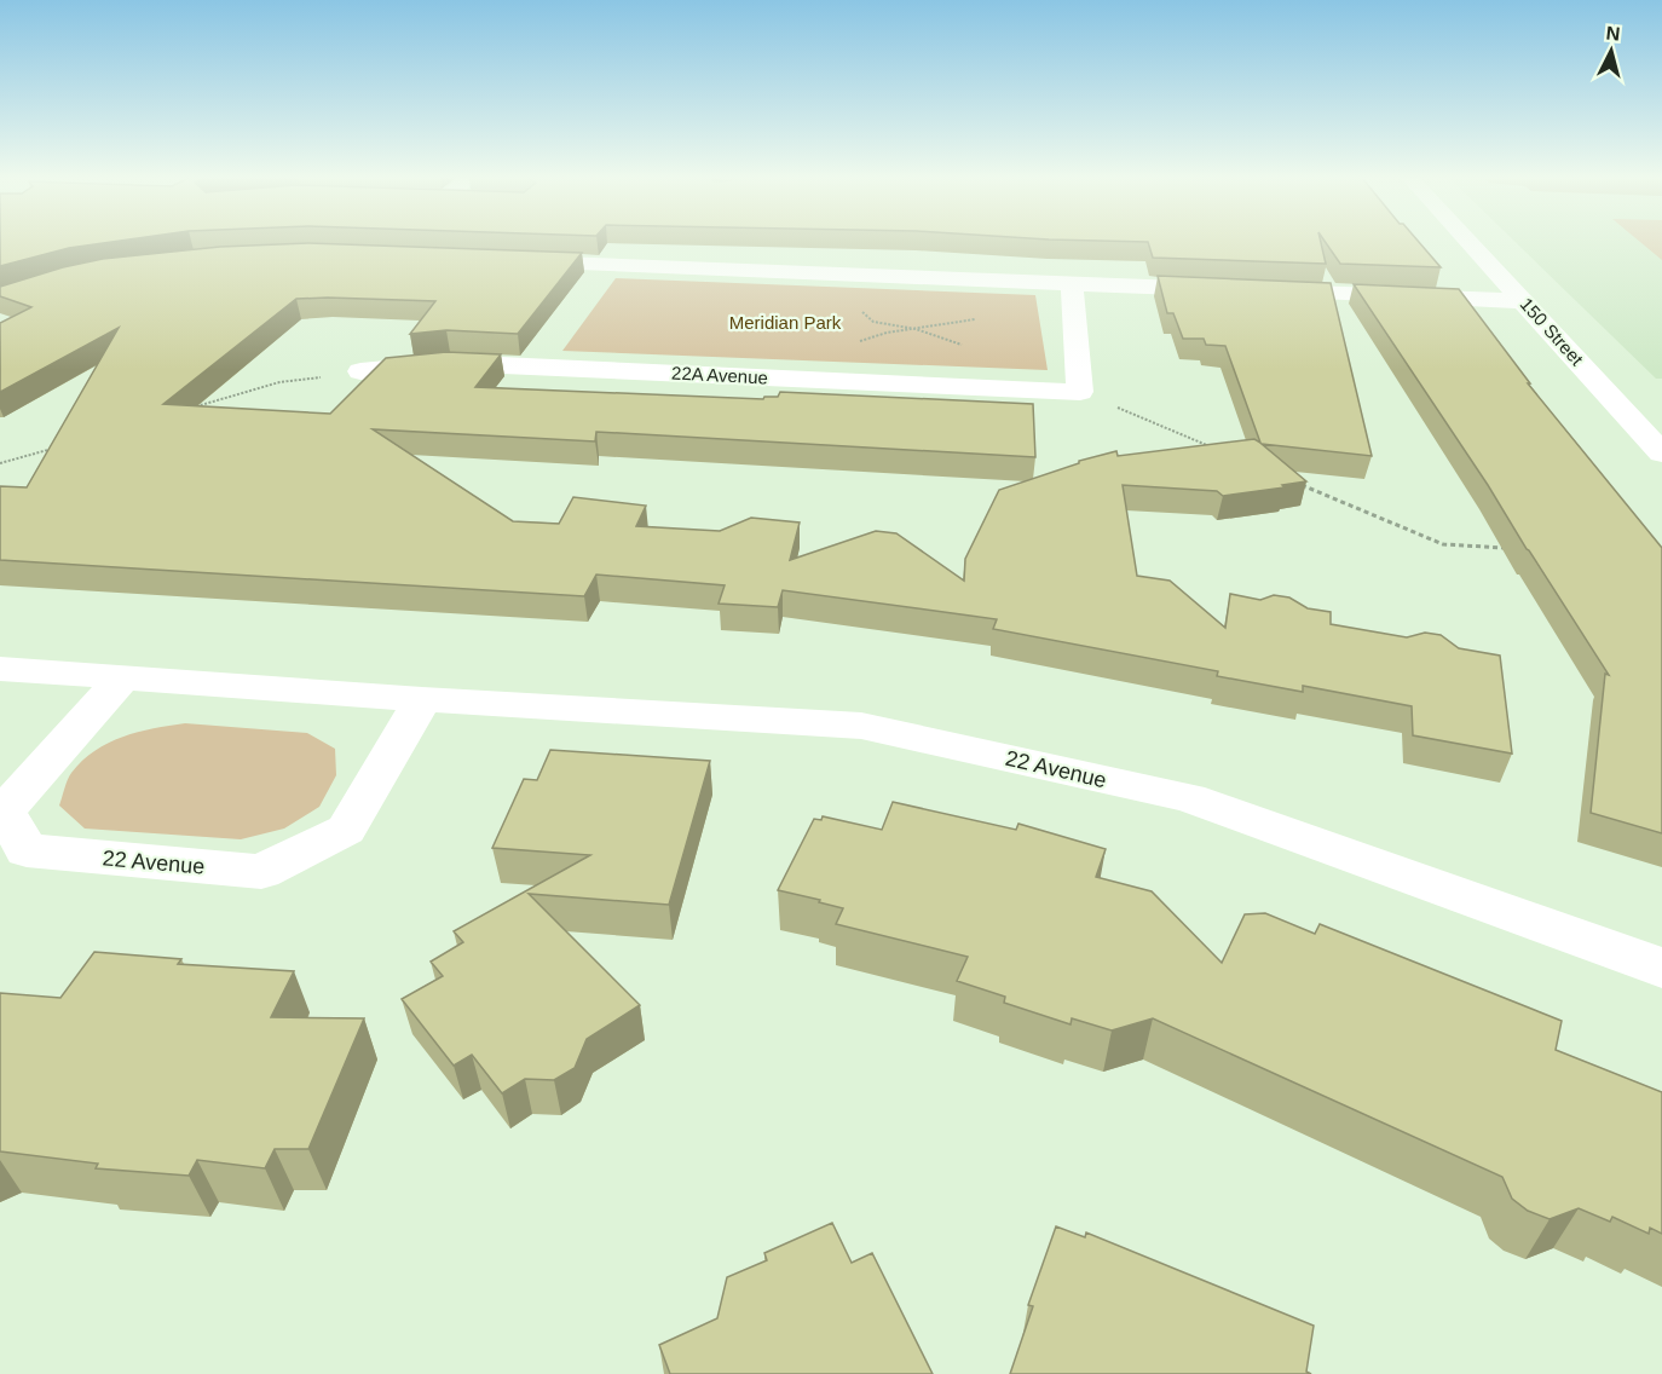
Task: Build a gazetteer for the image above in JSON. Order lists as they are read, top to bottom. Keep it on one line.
{"streets":{"street":["150 Street","22A Avenue","22 Avenue"]},"parks":["Meridian Park"],"north":"top"}
